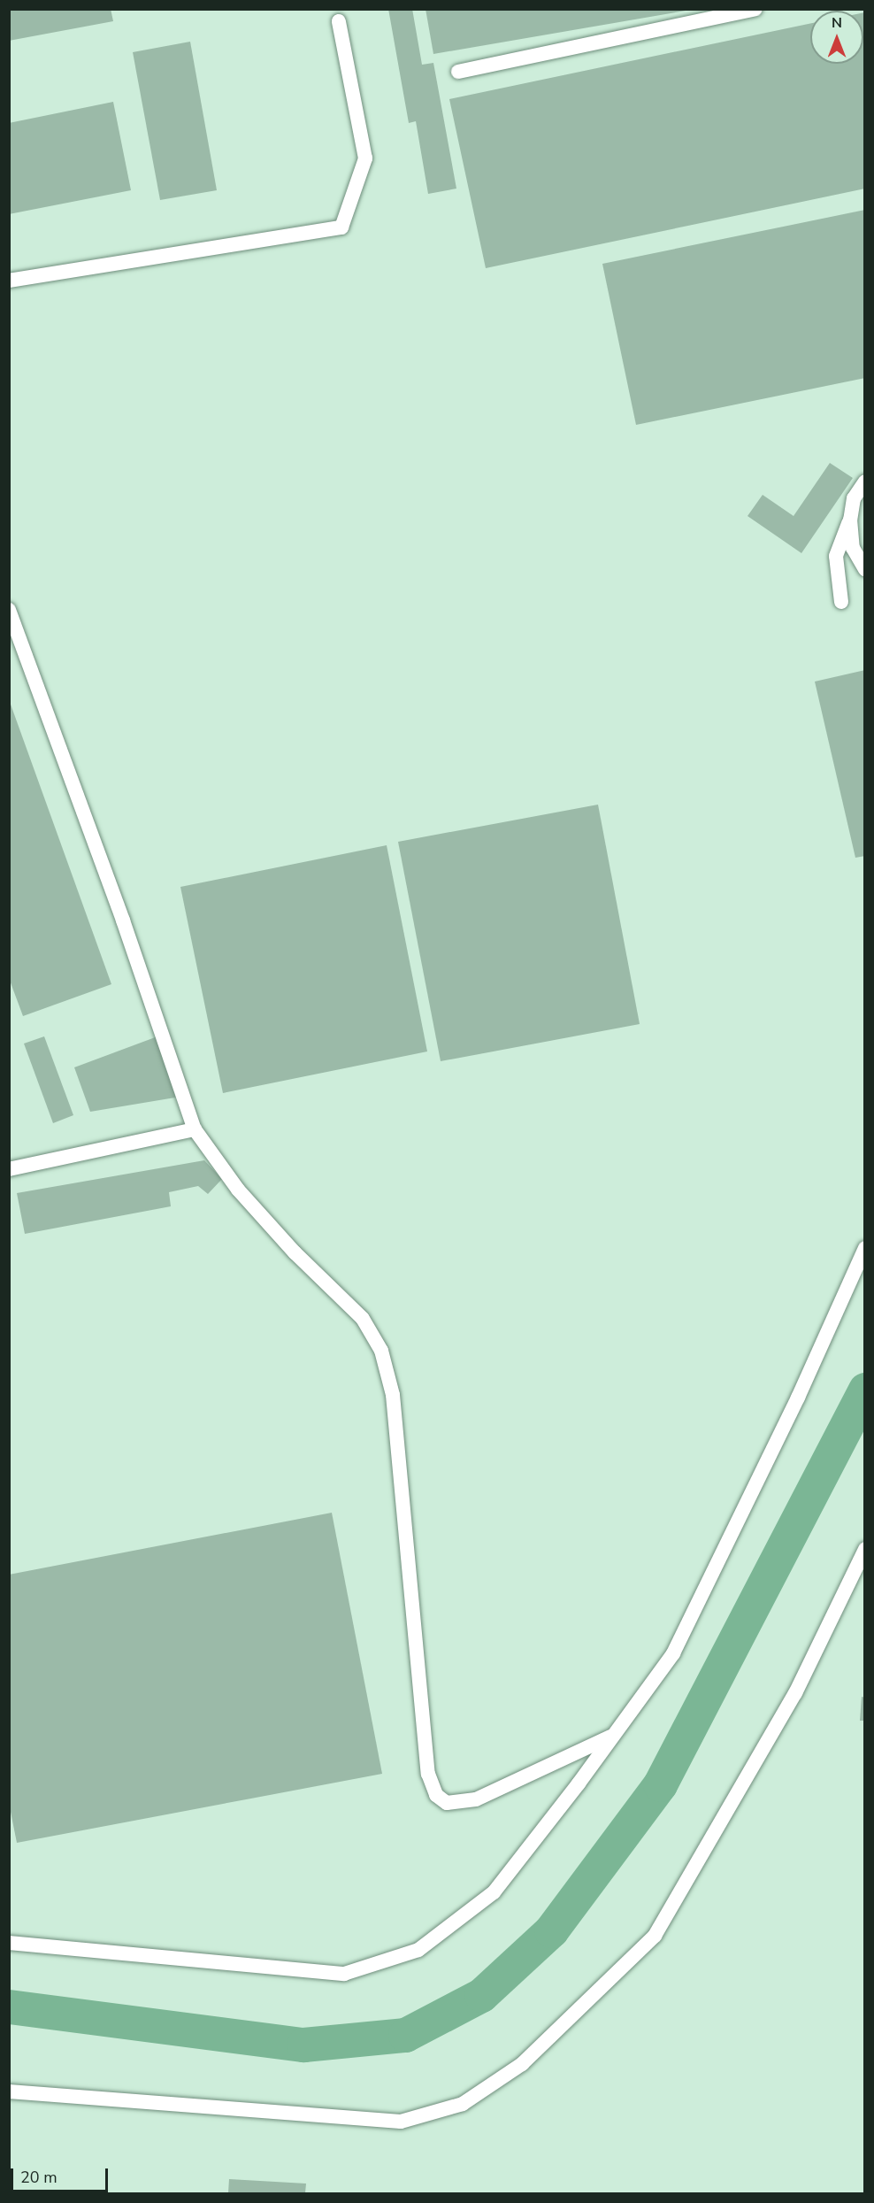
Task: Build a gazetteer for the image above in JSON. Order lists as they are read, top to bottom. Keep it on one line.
{"scale_bar":"20 m","north":"top"}
